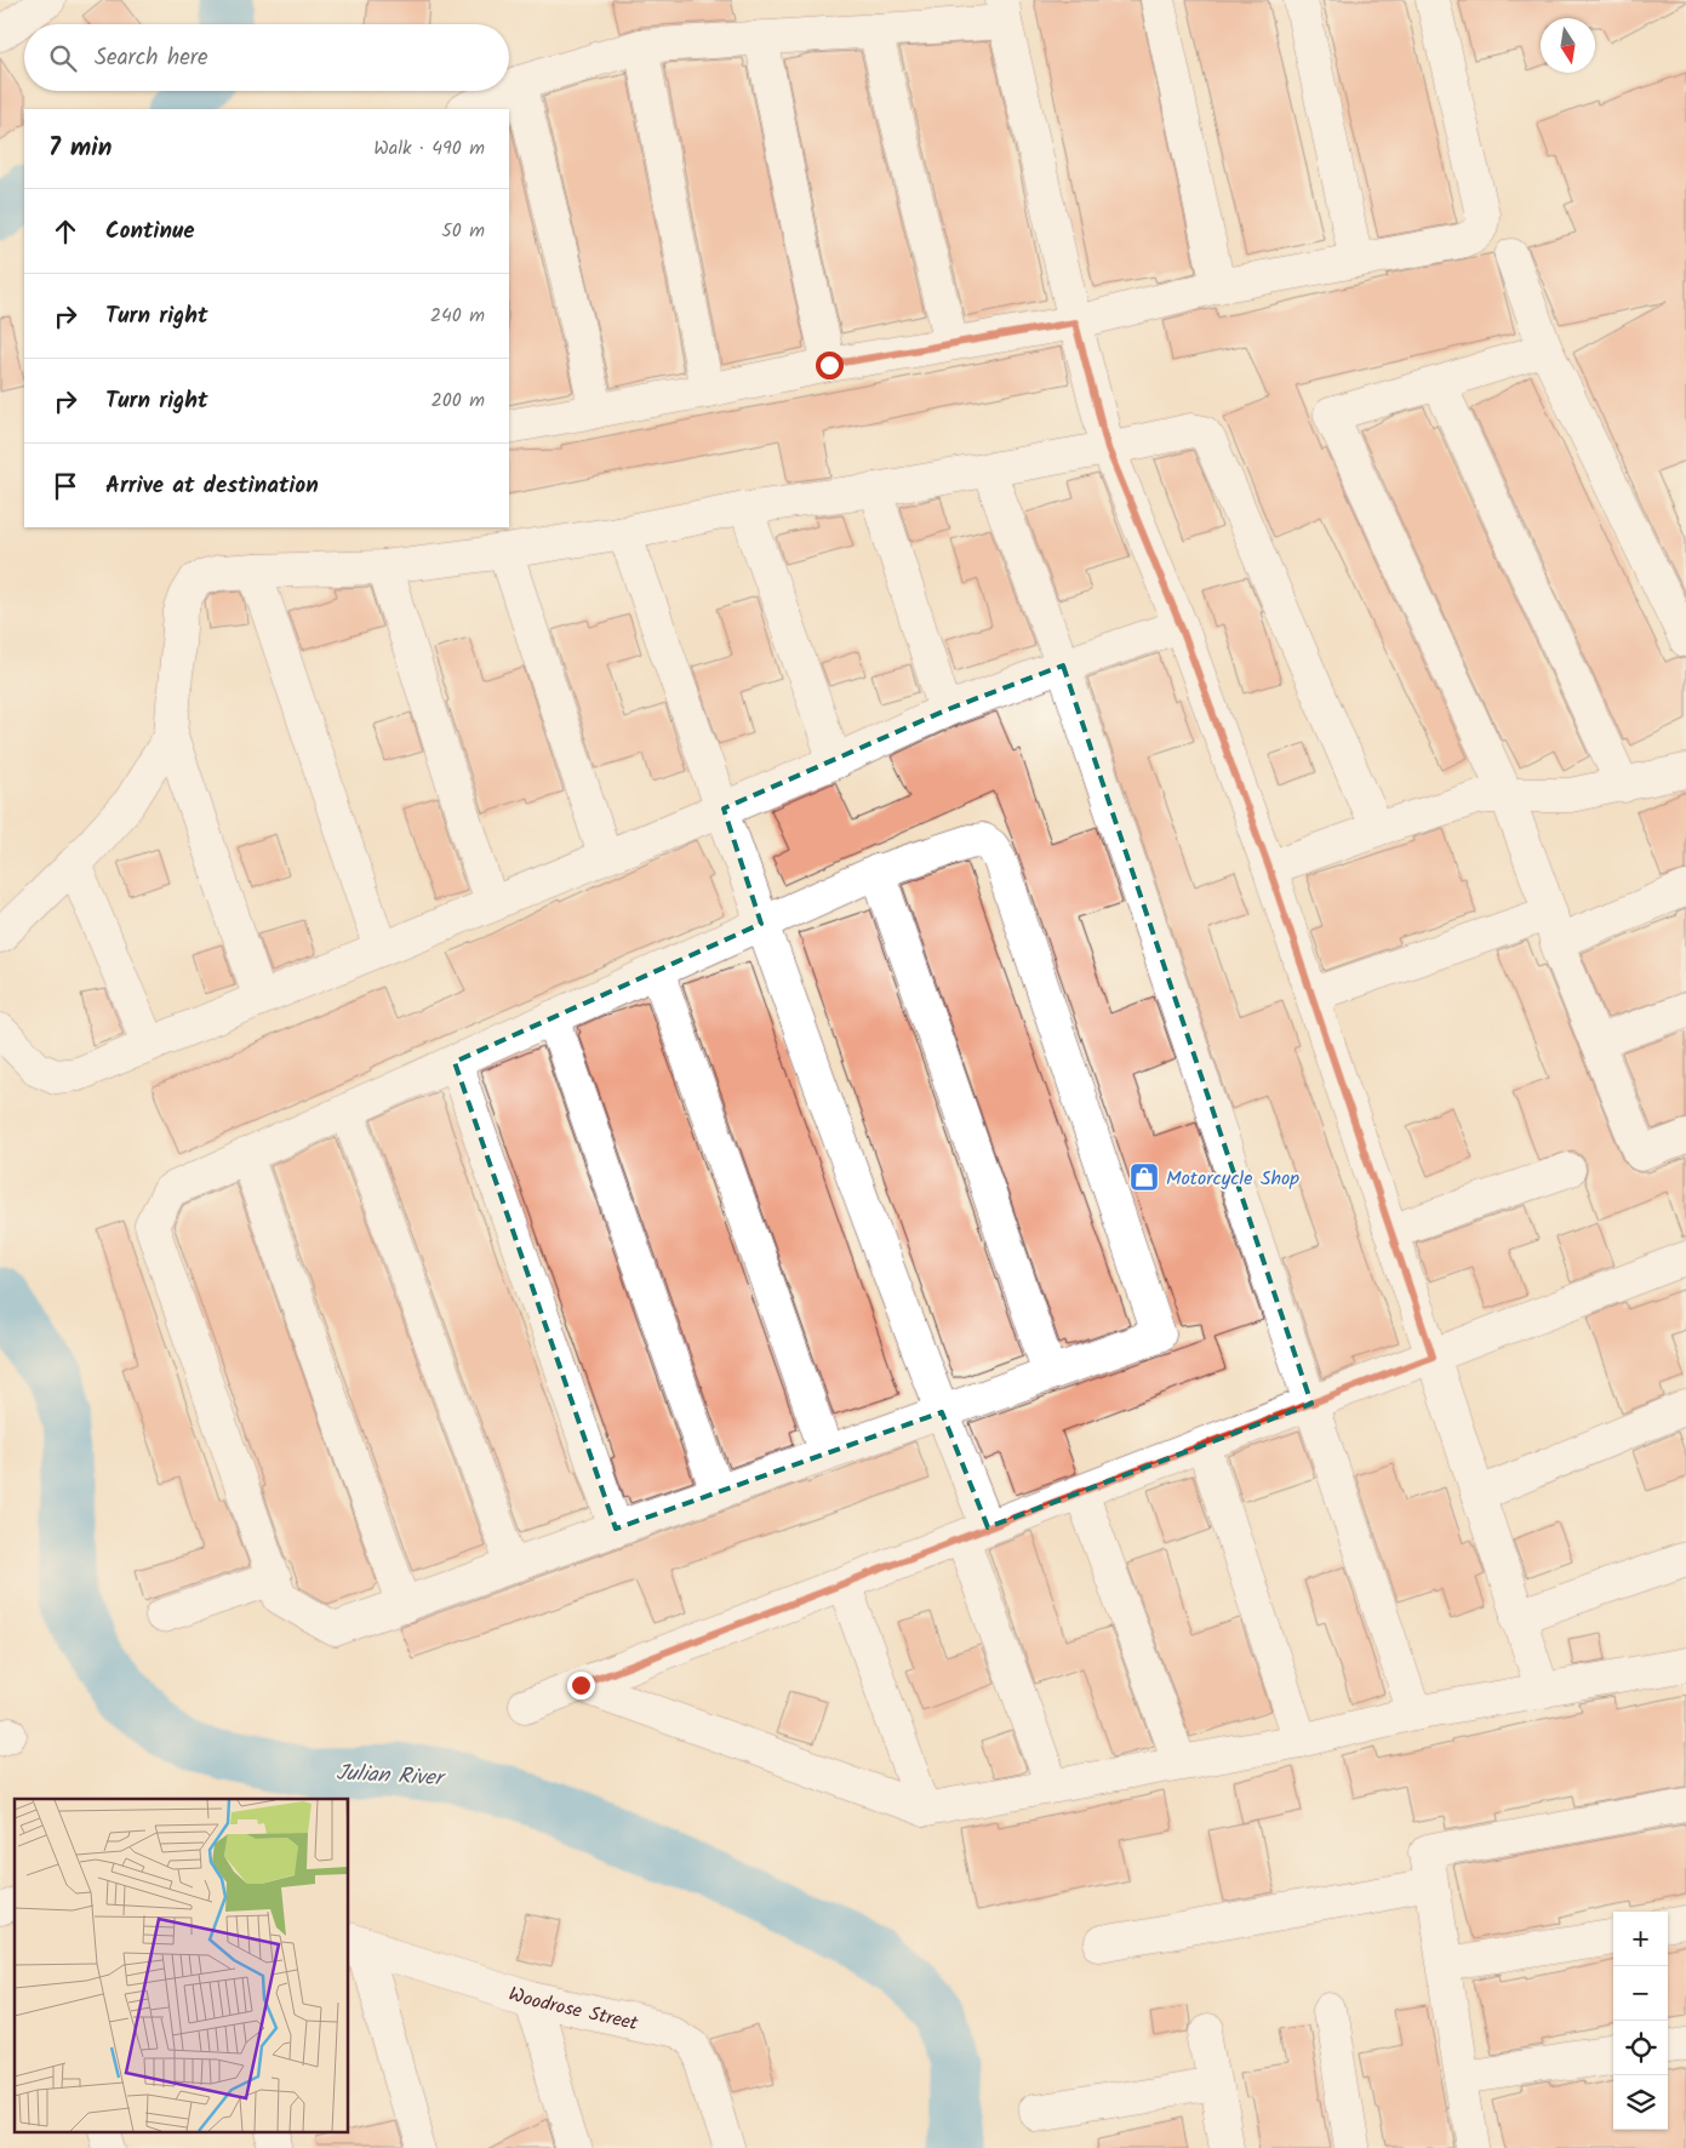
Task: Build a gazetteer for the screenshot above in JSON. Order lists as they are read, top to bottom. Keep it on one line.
{"streets":{"street":["Woodrose Street"]},"water":["Julian River"],"places":{"shop":["Motorcycle Shop"]},"north":"bottom","page":{"search":"Search here","heading":["7 min","Walk · 490 m"],"list":[["Continue","50 m"],["Turn right","240 m"],["Turn right","200 m"],"Arrive at destination"],"map_buttons":["+","−"]}}
